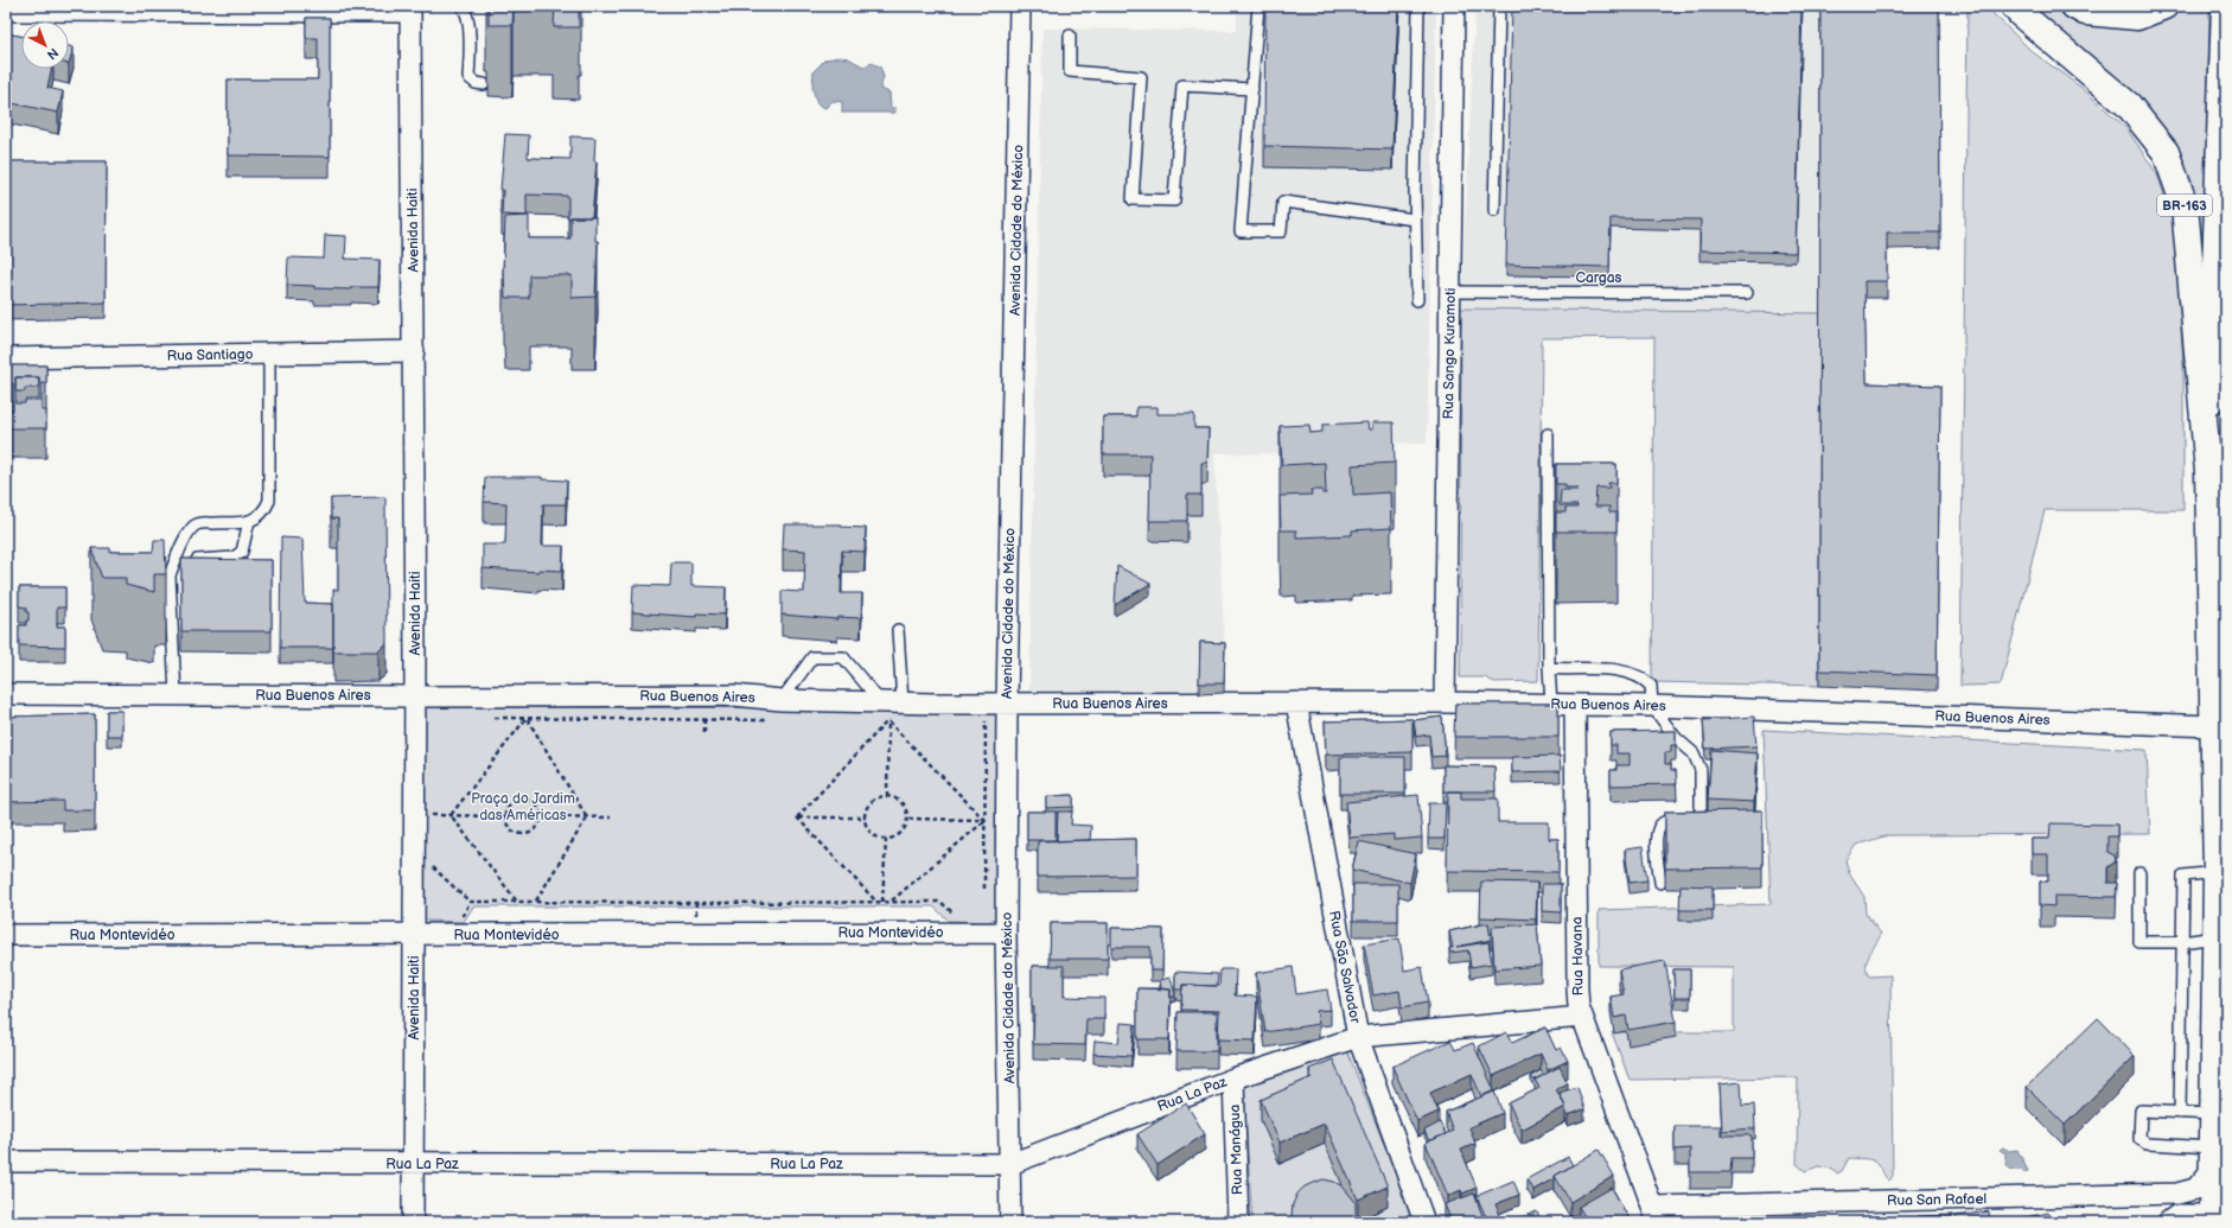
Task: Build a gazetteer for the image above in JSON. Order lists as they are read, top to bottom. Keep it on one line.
{"streets":{"main road":["BR-163"],"street":["Avenida Haiti","Avenida Cidade do México","Rua Sango Kuramoti","Rua Santiago","Rua Buenos Aires","Rua Montevidéo","Rua Havana","Rua São Salvador","Rua La Paz","Rua Manágua","Rua San Rafael"],"lane":["Cargas"]},"crossings":[["BR-163","Rua Buenos Aires"],["BR-163","Rua San Rafael"],["Avenida Haiti","Rua Santiago"],["Avenida Haiti","Rua Buenos Aires"],["Avenida Haiti","Rua Montevidéo"],["Avenida Haiti","Rua La Paz"],["Avenida Cidade do México","Rua Buenos Aires"],["Avenida Cidade do México","Rua Montevidéo"],["Avenida Cidade do México","Rua La Paz"],["Cargas","Rua Sango Kuramoti"],["Rua Sango Kuramoti","Rua Buenos Aires"],["Rua Buenos Aires","Rua Havana"],["Rua Buenos Aires","Rua São Salvador"],["Rua Havana","Rua La Paz"],["Rua Havana","Rua San Rafael"],["Rua São Salvador","Rua La Paz"],["Rua La Paz","Rua Manágua"]],"parks":["Praça do Jardim das Américas"],"north":"bottom right"}
